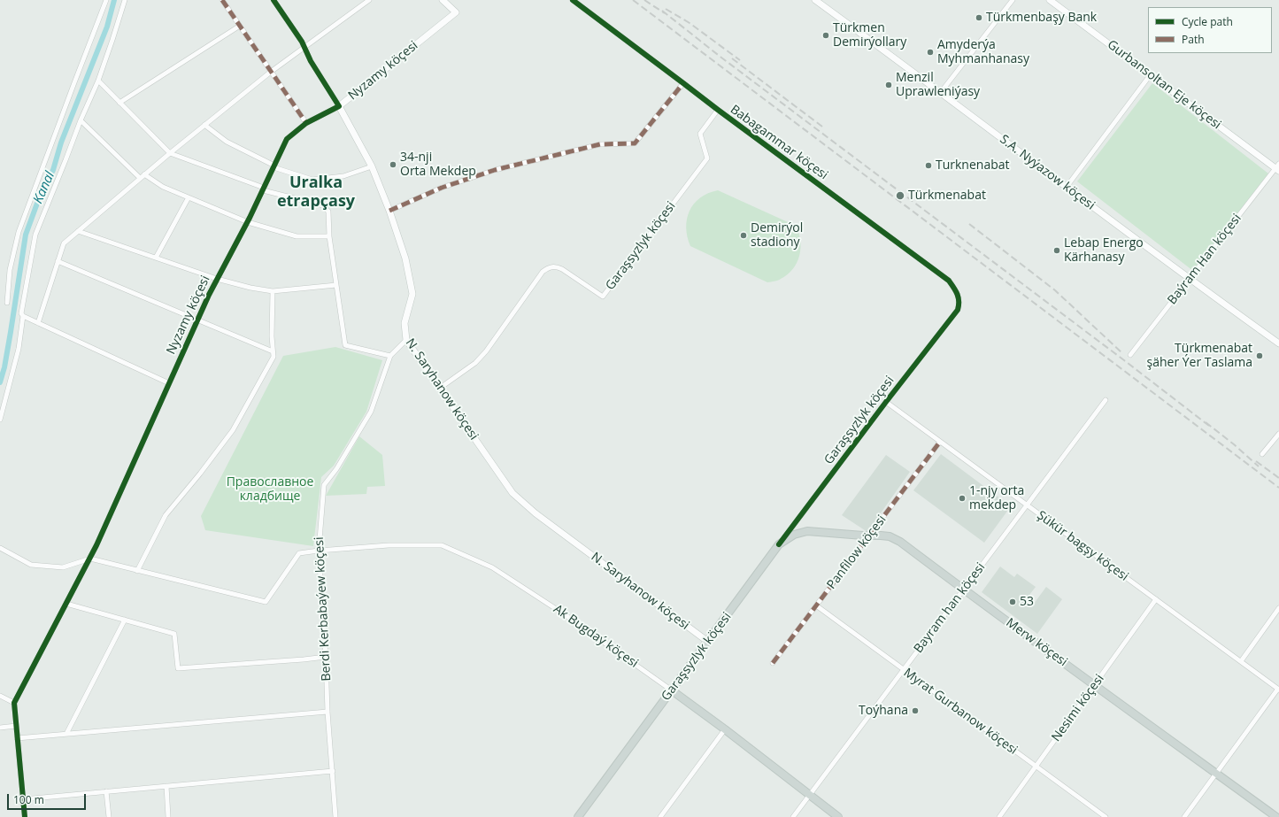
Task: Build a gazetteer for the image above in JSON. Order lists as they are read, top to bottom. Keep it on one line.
{"streets":{"main road":["Garaşsyzlyk köçesi","Ak Bugdaý köçesi","Merw köçesi"],"street":["Nyzamy köçesi","Gurbansoltan Eje köçesi","Babagammar köçesi","S.A. Nyýazow köçesi","Baýram Han köçesi","N. Saryhanow köçesi","Şükür bagşy köçesi","Panfilow köçesi","Bayram han köçesi","Berdi Kerbabaýew köçesi","Nesimi köçesi","Myrat Gurbanow köçesi"]},"crossings":[["Nyzamy köçesi","N. Saryhanow köçesi"],["Gurbansoltan Eje köçesi","Baýram Han köçesi"],["Babagammar köçesi","Garaşsyzlyk köçesi"],["S.A. Nyýazow köçesi","Baýram Han köçesi"],["Garaşsyzlyk köçesi","N. Saryhanow köçesi"],["Garaşsyzlyk köçesi","Şükür bagşy köçesi"],["Garaşsyzlyk köçesi","Ak Bugdaý köçesi"],["Garaşsyzlyk köçesi","Merw köçesi"],["N. Saryhanow köçesi","Berdi Kerbabaýew köçesi"],["Şükür bagşy köçesi","Panfilow köçesi"],["Şükür bagşy köçesi","Bayram han köçesi"],["Şükür bagşy köçesi","Nesimi köçesi"],["Panfilow köçesi","Merw köçesi"],["Panfilow köçesi","Myrat Gurbanow köçesi"],["Bayram han köçesi","Ak Bugdaý köçesi"],["Bayram han köçesi","Merw köçesi"],["Bayram han köçesi","Myrat Gurbanow köçesi"],["Berdi Kerbabaýew köçesi","Ak Bugdaý köçesi"],["Merw köçesi","Nesimi köçesi"],["Nesimi köçesi","Myrat Gurbanow köçesi"]],"districts":["Uralka etrapçasy"],"water":["Kanal"],"parks":["Православное кладбище"],"places":["Türkmenbaşy Bank","Türkmen Demirýollary","Amyderýa Myhmanhanasy","Menzil Uprawleniýasy","34-nji Orta Mekdep","Turknenabat","Türkmenabat","Demirýol stadiony","Lebap Energo Kärhanasy","Türkmenabat şäher Ýer Taslama","1-njy orta mekdep","53","Toýhana"],"legend":["Cycle path","Path"],"scale_bar":"100 m"}
